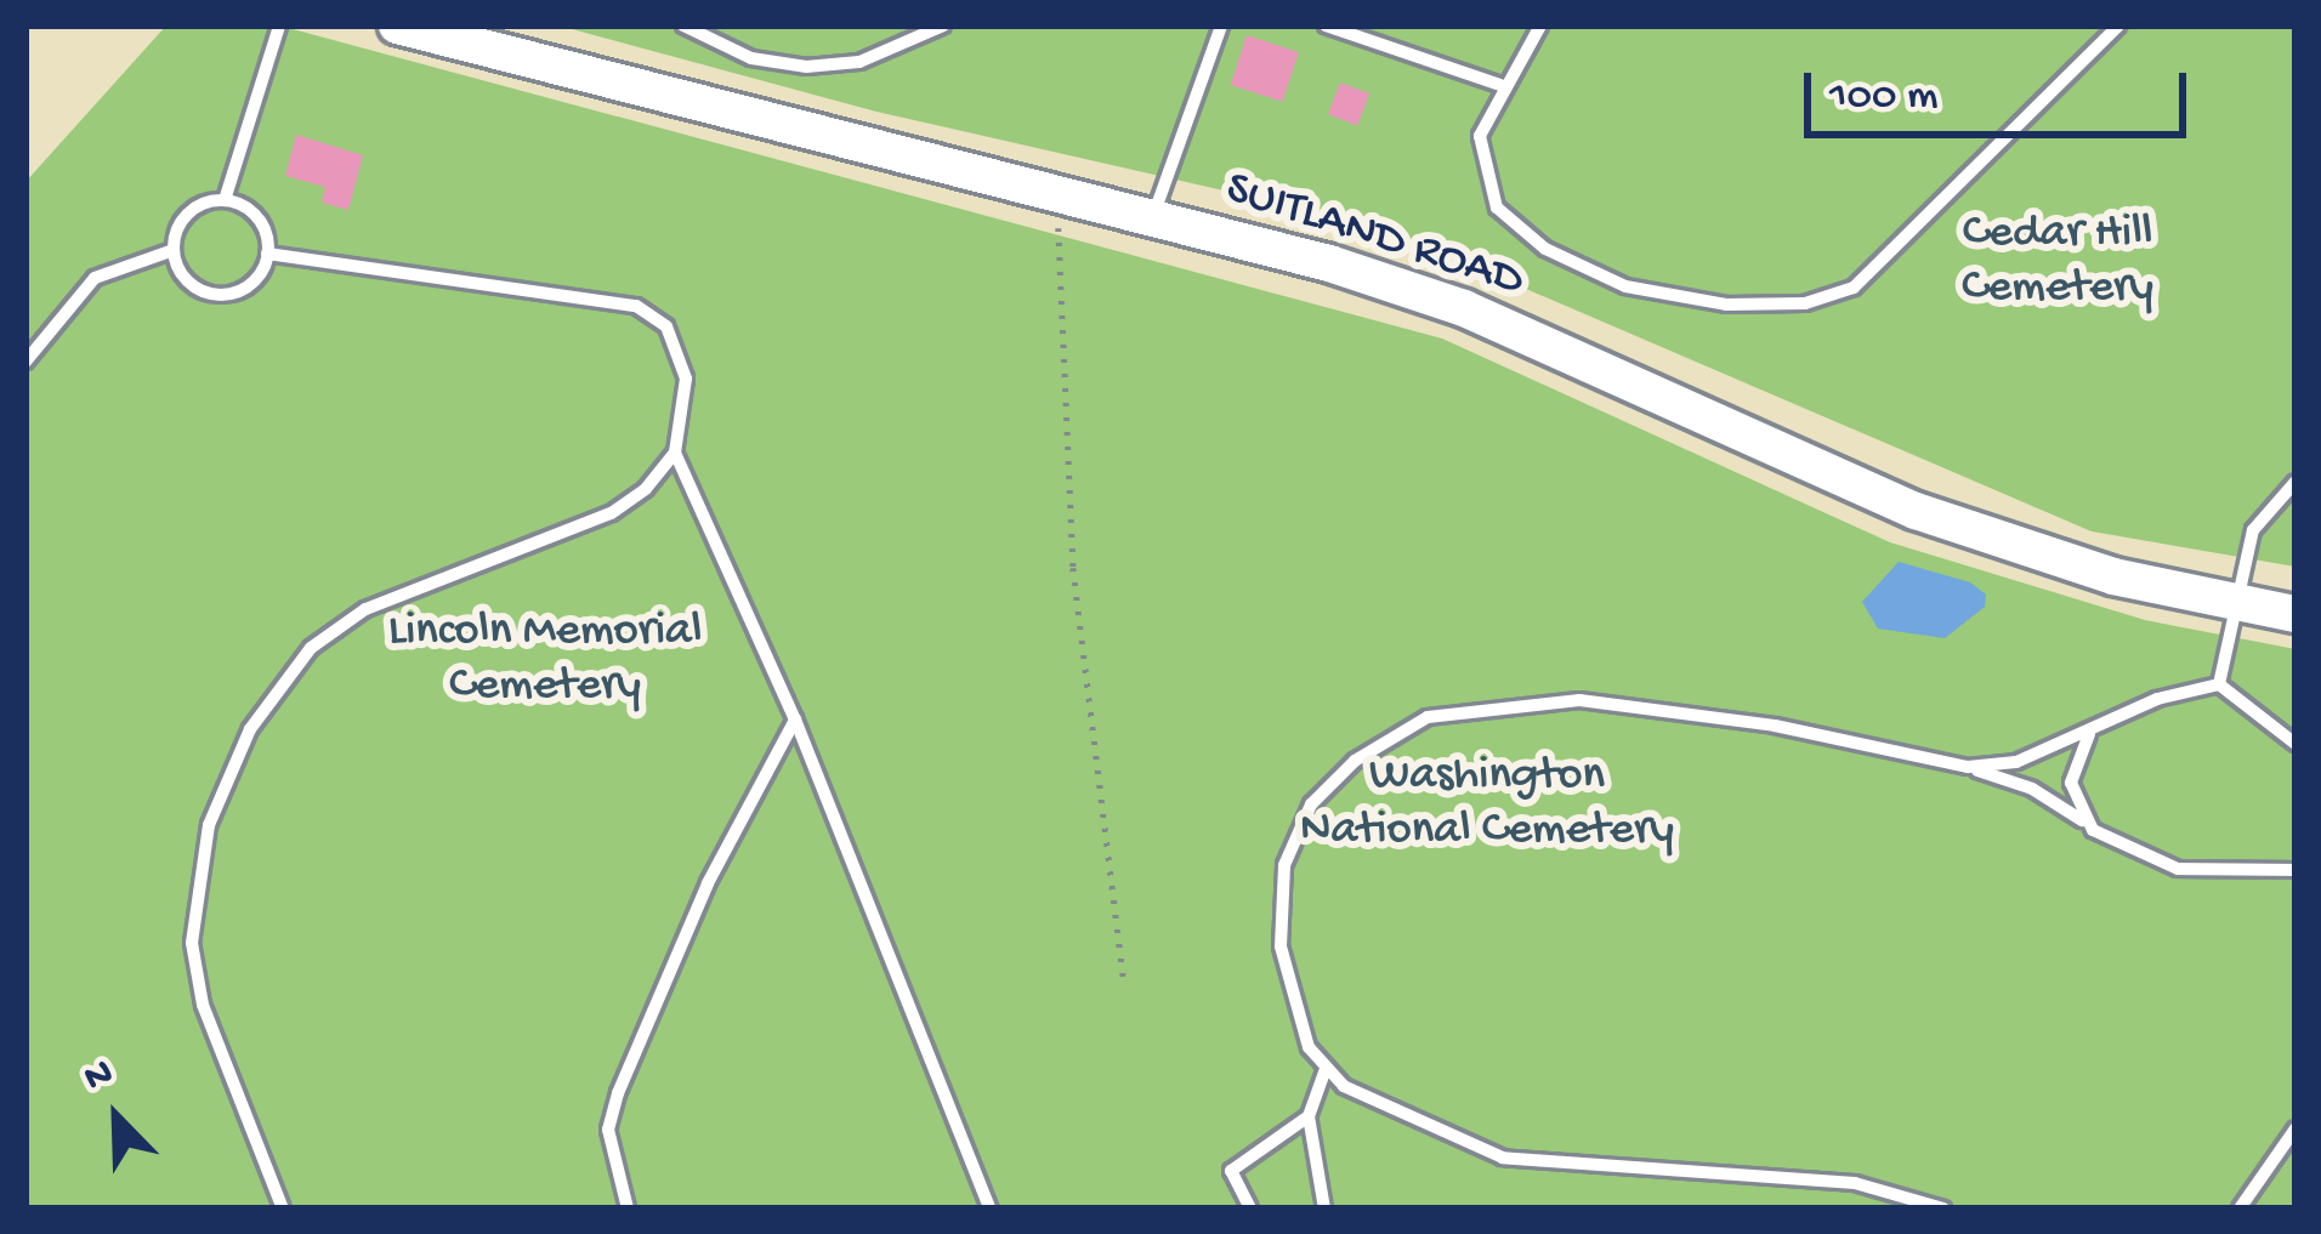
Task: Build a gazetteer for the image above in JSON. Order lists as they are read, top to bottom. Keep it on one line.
{"streets":{"main road":["SUITLAND ROAD"]},"parks":["Cedar Hill Cemetery","Lincoln Memorial Cemetery","Washington National Cemetery"],"scale_bar":"100 m","north":"top left"}
